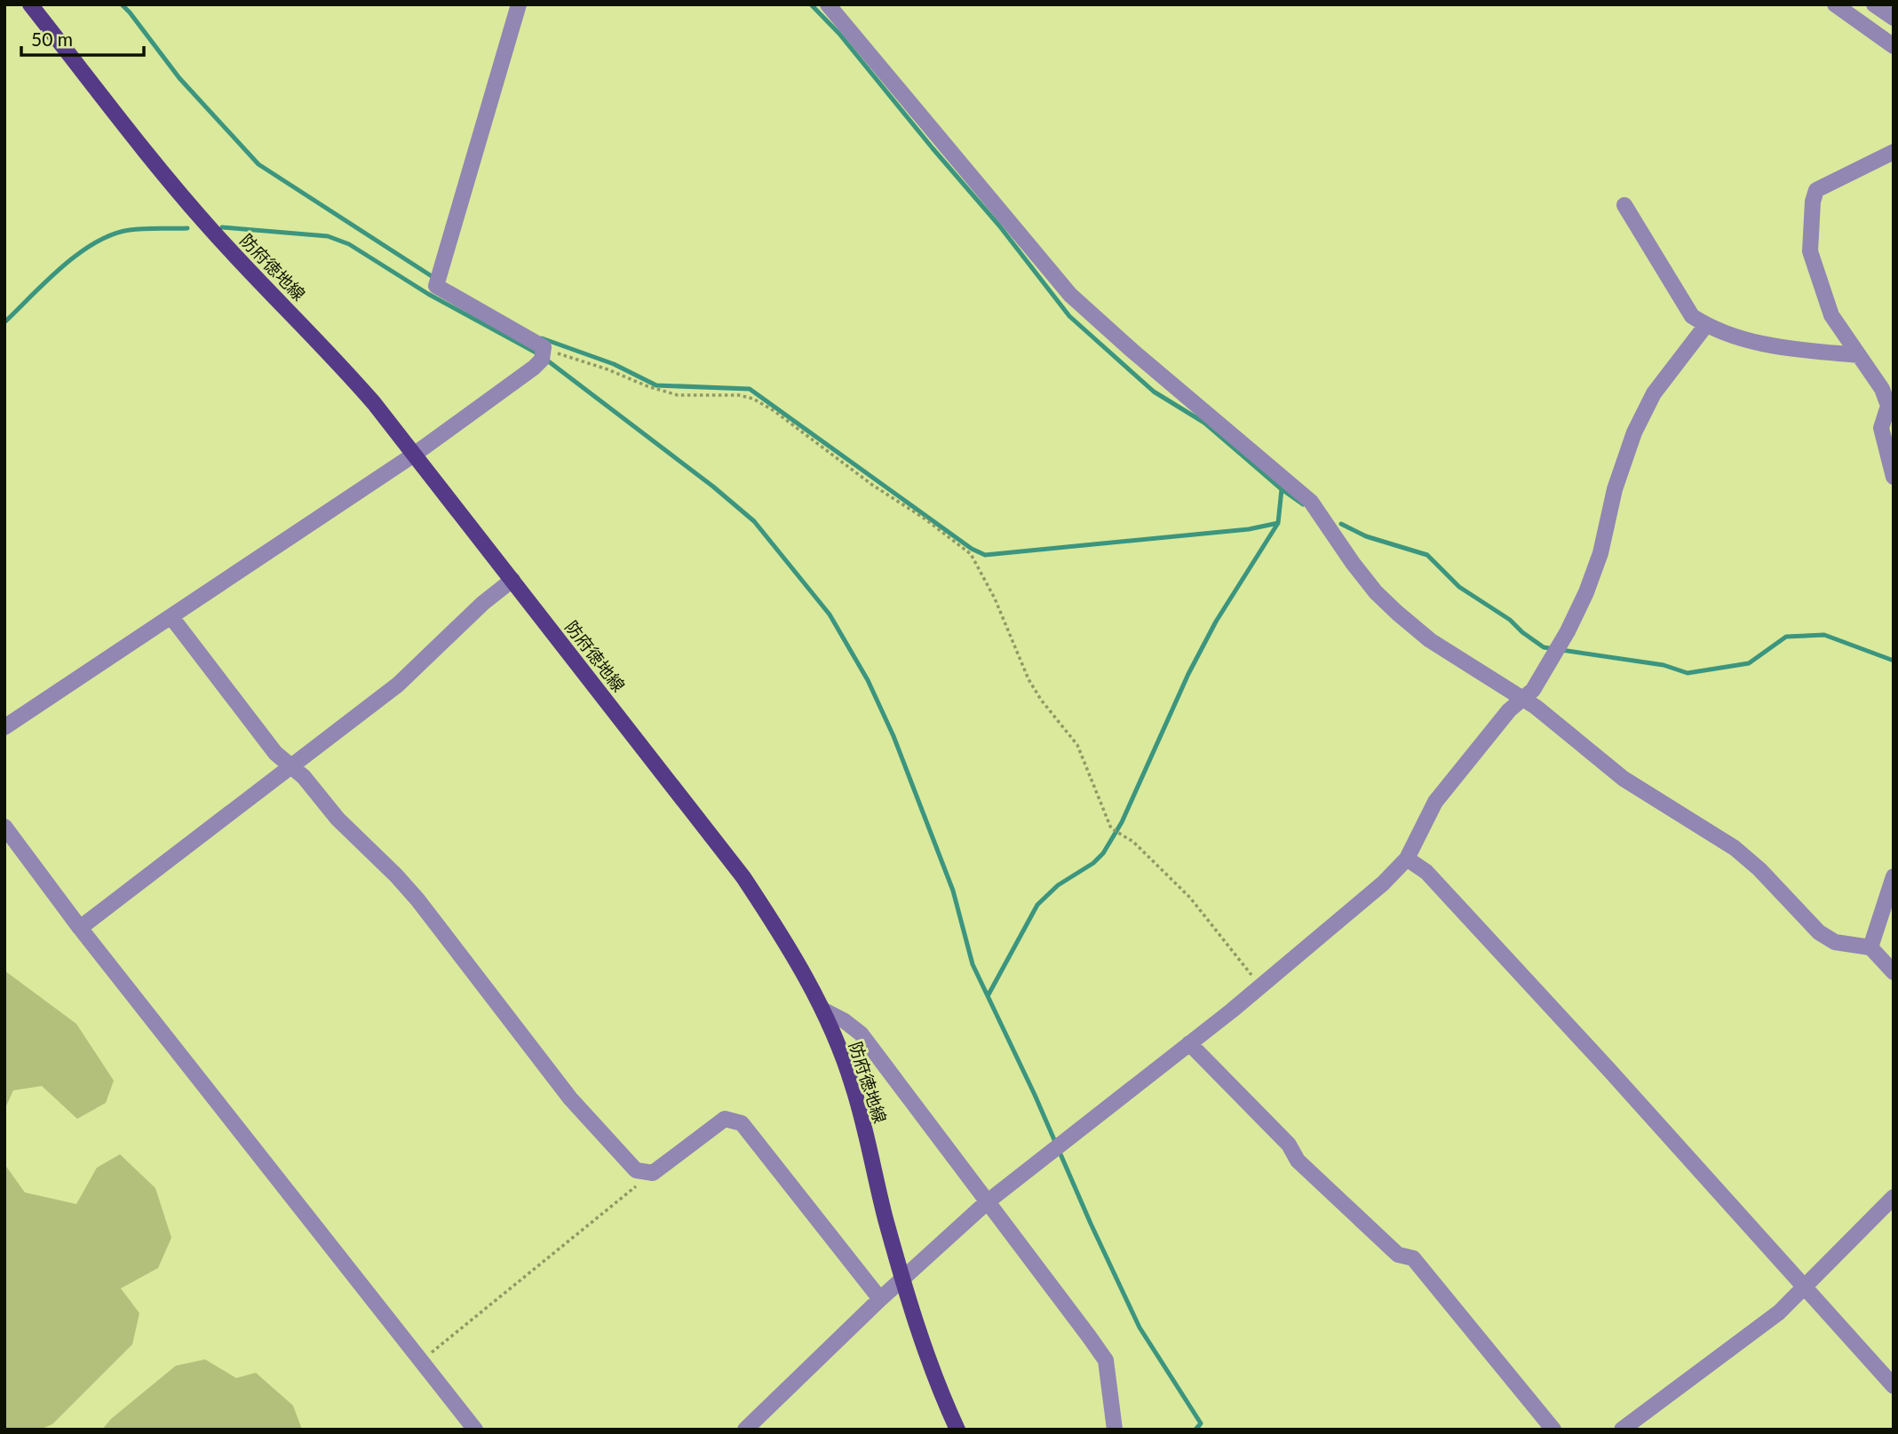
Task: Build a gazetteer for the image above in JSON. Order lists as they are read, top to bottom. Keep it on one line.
{"streets":{"main road":["防府徳地線"]},"scale_bar":"50 m"}
